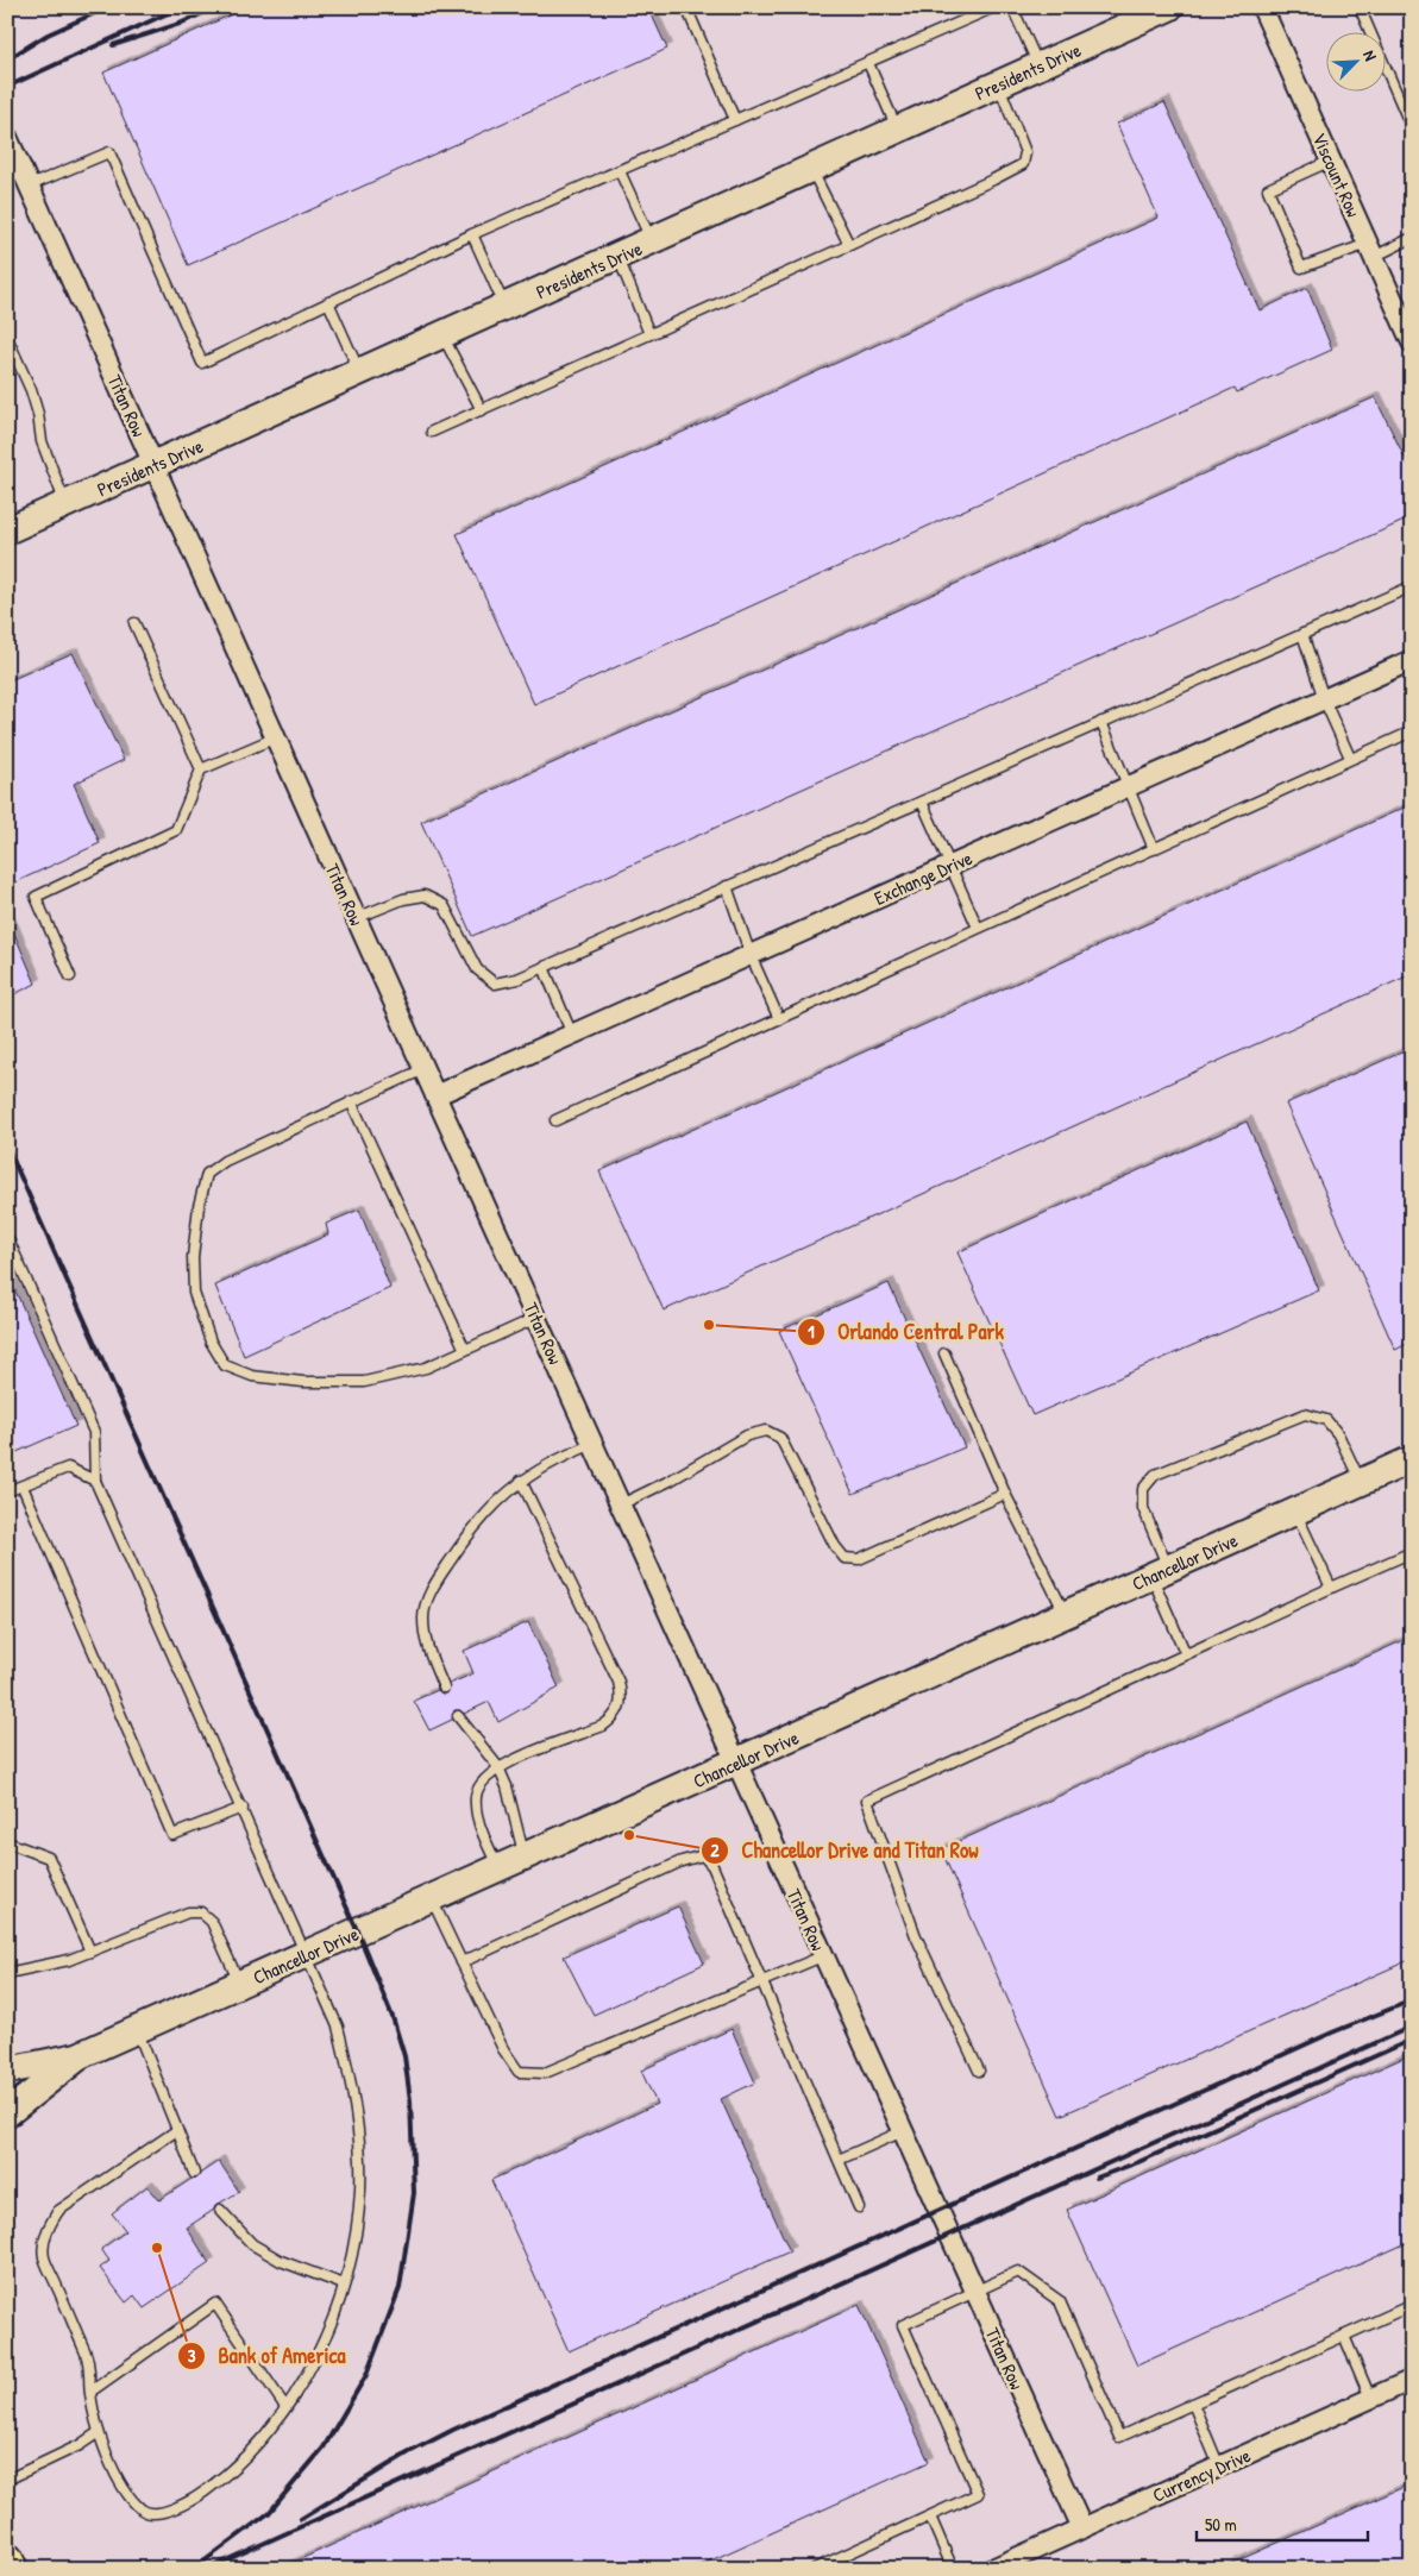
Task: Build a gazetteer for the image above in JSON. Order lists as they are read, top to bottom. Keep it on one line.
{"streets":{"street":["Presidents Drive","Viscount Row","Titan Row","Exchange Drive","Chancellor Drive","Currency Drive"]},"crossings":[["Presidents Drive","Titan Row"],["Titan Row","Exchange Drive"],["Titan Row","Chancellor Drive"],["Titan Row","Currency Drive"]],"places":["Orlando Central Park","Chancellor Drive and Titan Row","Bank of America"],"scale_bar":"50 m","north":"top right"}
